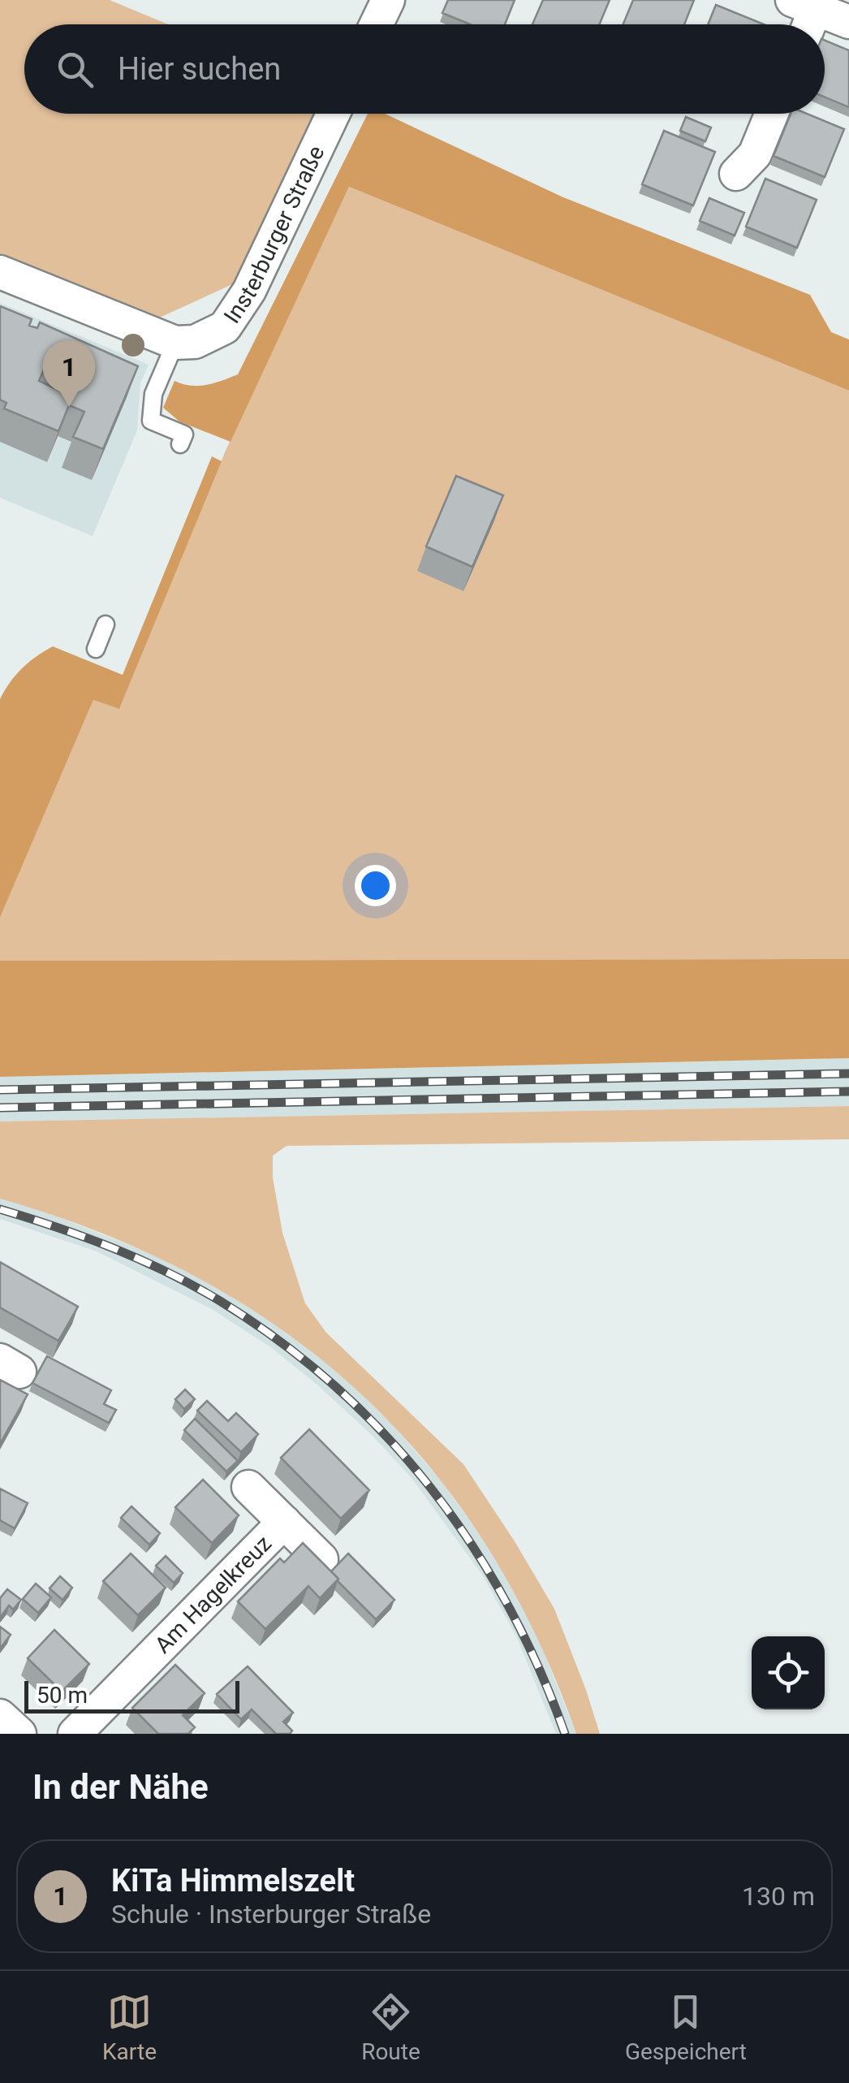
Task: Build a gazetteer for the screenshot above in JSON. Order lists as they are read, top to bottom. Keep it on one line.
{"streets":{"street":["Insterburger Straße","Am Hagelkreuz"]},"scale_bar":"50 m","page":{"search":"Hier suchen","pins":"1","scale":"50 m","heading":"In der Nähe","list":[{"mark":"1","name":"KiTa Himmelszelt","note":"Schule · Insterburger Straße","value":"130 m"}],"nav":["Karte","Route","Gespeichert"]}}
